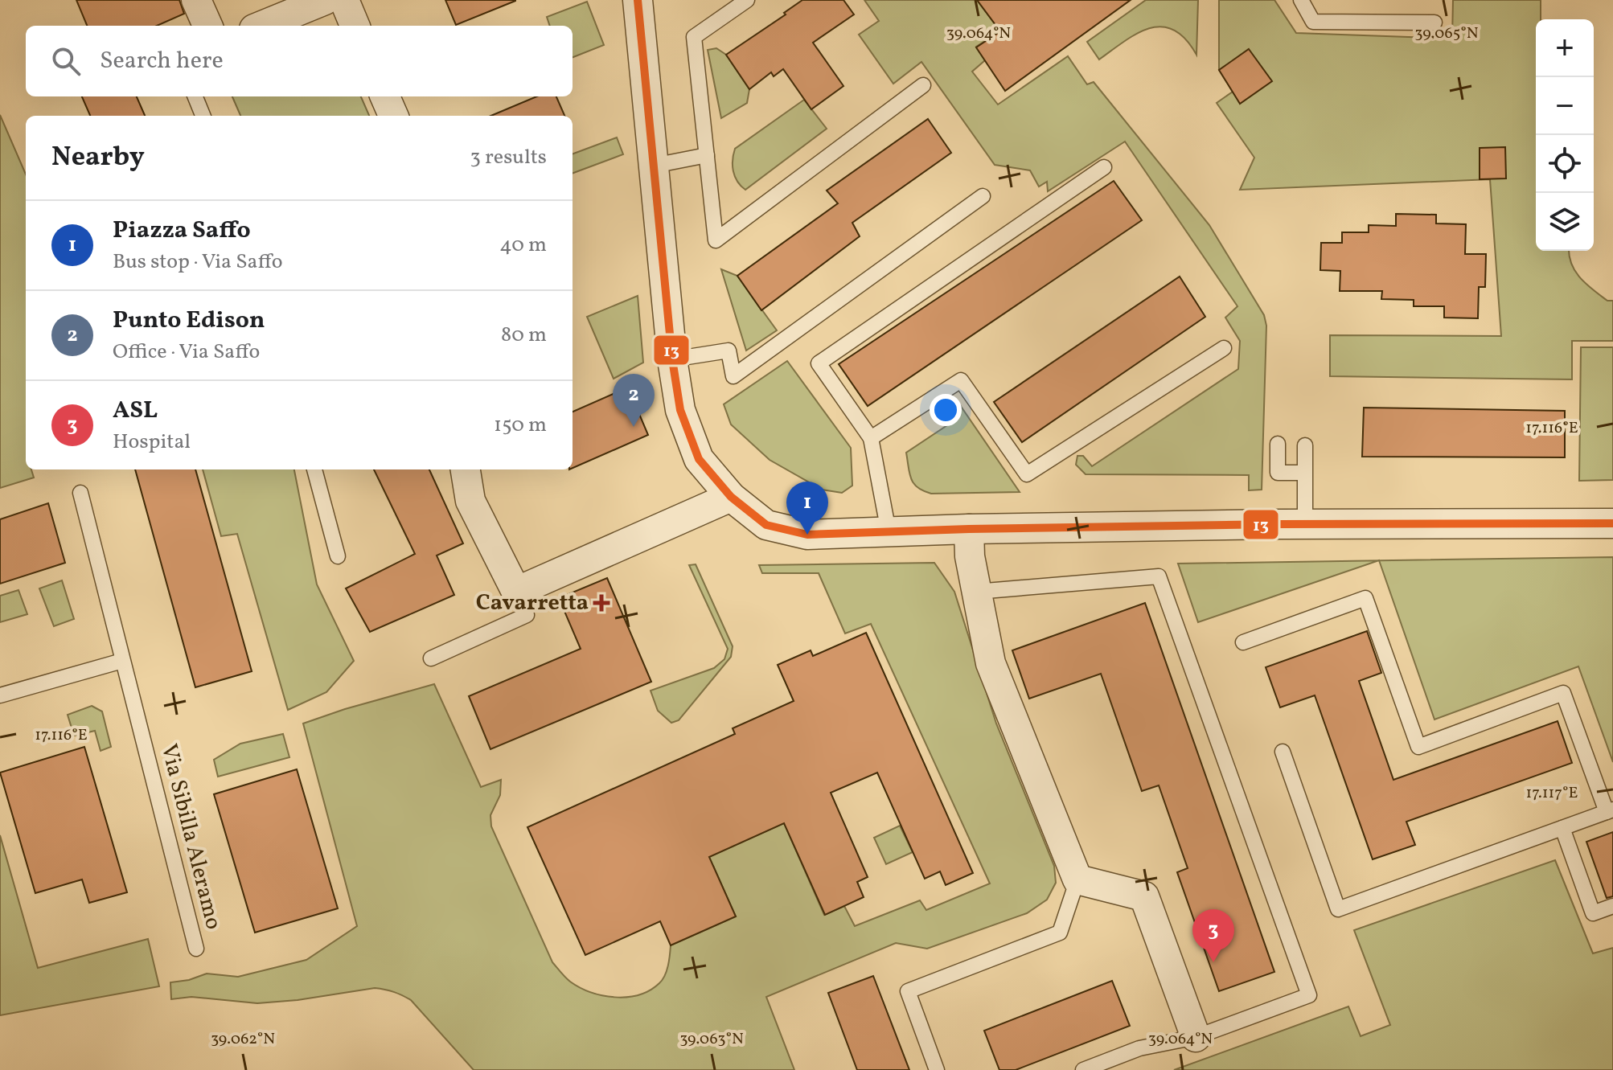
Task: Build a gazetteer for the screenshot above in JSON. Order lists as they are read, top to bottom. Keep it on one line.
{"streets":{"lane":["Via Sibilla Aleramo"]},"places":{"health":["Cavarretta"]},"lines":["transit line 13"],"page":{"map_buttons":["+","−"],"search":"Search here","heading":["Nearby","3 results"],"list":[{"mark":"1","name":"Piazza Saffo","note":"Bus stop · Via Saffo","value":"40 m"},{"mark":"2","name":"Punto Edison","note":"Office · Via Saffo","value":"80 m"},{"mark":"3","name":"ASL","note":"Hospital","value":"150 m"}],"pins":["2","1","3"]},"coordinates":["39.064°N","39.065°N","17.116°E","17.117°E","39.062°N","39.063°N"]}
